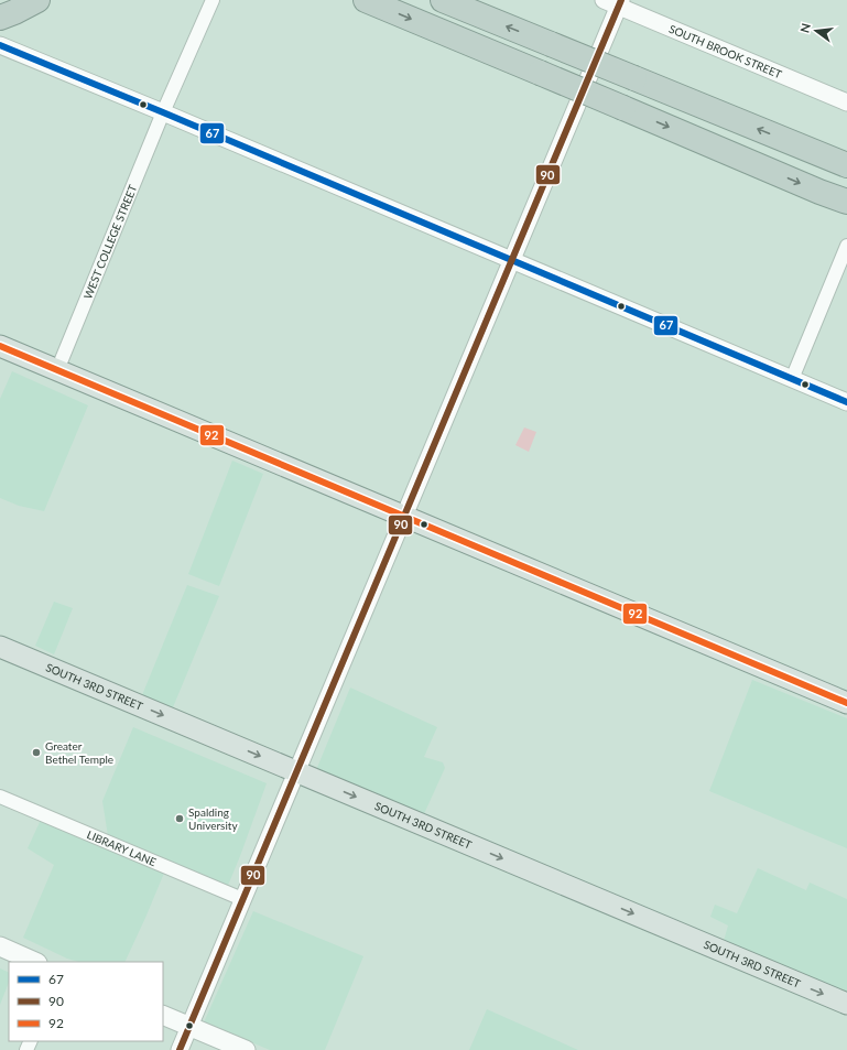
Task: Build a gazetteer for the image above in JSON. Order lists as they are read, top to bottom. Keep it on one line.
{"streets":{"main road":["SOUTH 3RD STREET"],"street":["SOUTH BROOK STREET","WEST COLLEGE STREET","LIBRARY LANE"]},"one_way":["SOUTH 3RD STREET"],"places":["Greater Bethel Temple","Spalding University"],"lines":["transit line 90","transit line 67","transit line 92"],"legend":["67","90","92"],"north":"left"}
